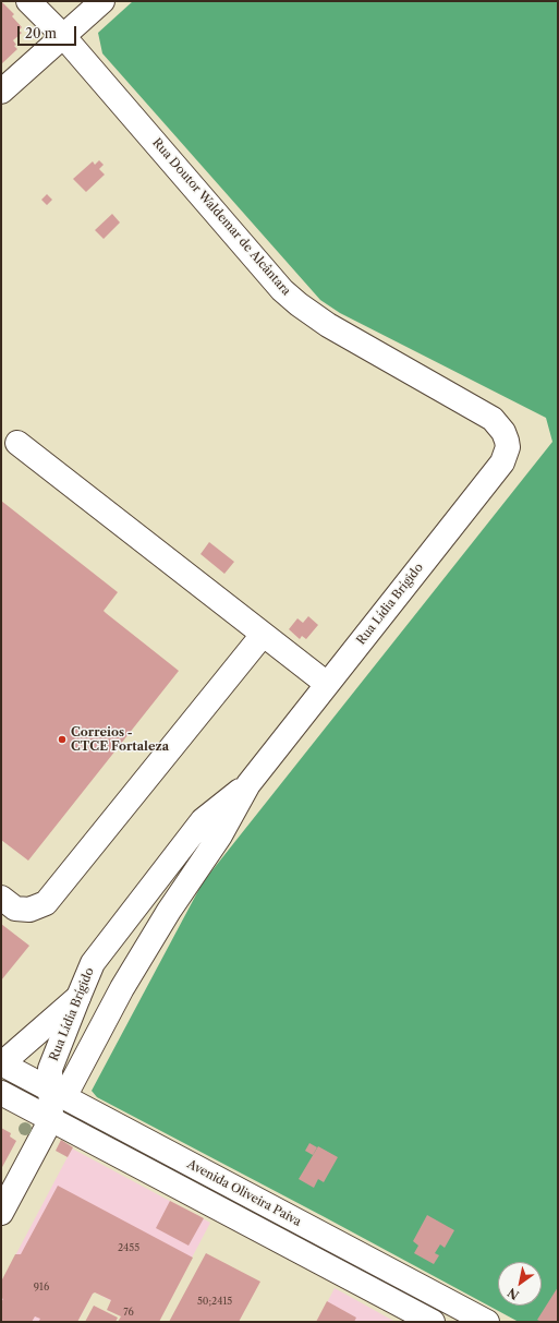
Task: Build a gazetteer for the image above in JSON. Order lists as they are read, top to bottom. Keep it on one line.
{"streets":{"street":["Rua Doutor Waldemar de Alcântara","Rua Lídia Brígido","Avenida Oliveira Paiva"]},"crossings":[["Rua Doutor Waldemar de Alcântara","Rua Lídia Brígido"],["Rua Lídia Brígido","Avenida Oliveira Paiva"]],"places":["Correios - CTCE Fortaleza"],"house_numbers":["2455","916","50;2415","76"],"scale_bar":"20 m","north":"bottom left"}
